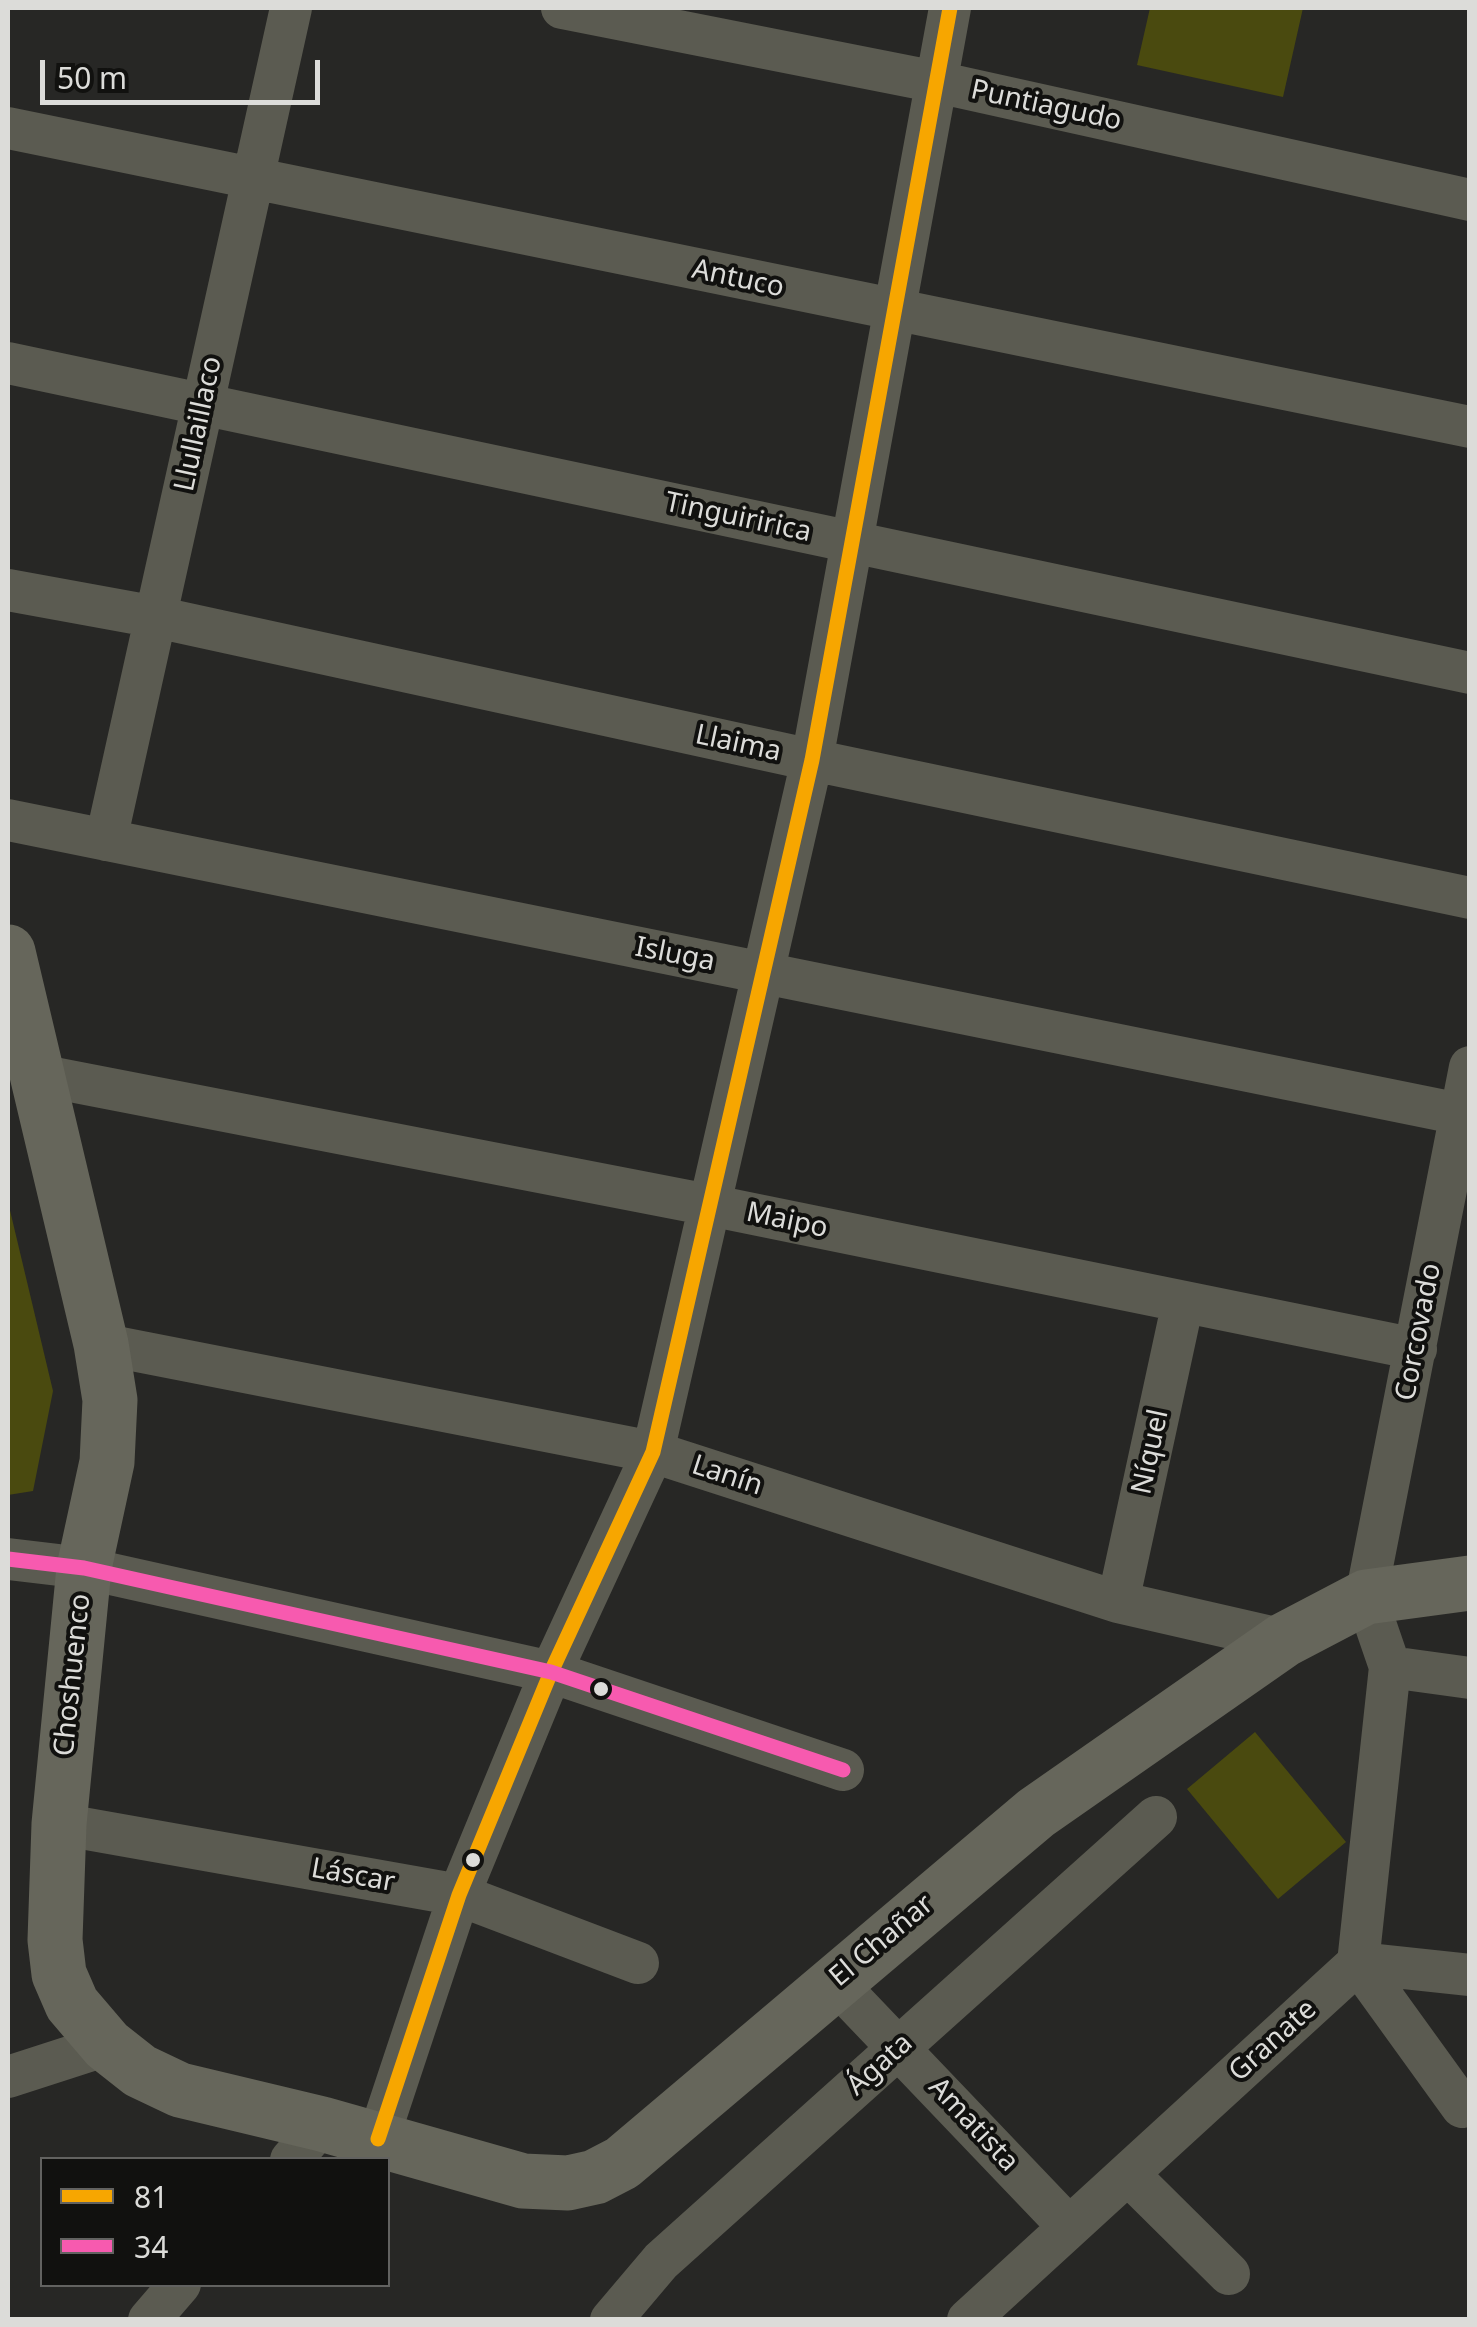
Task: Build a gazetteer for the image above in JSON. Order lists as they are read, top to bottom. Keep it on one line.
{"streets":{"street":["Puntiagudo","Antuco","Llullaillaco","Tinguiririca","Llaima","Isluga","Maipo","Corcovado","Níquel","Lanín","Choshuenco","Láscar","El Chañar","Granate","Ágata","Amatista"]},"crossings":[["Antuco","Llullaillaco"],["Llullaillaco","Tinguiririca"],["Llullaillaco","Llaima"],["Llullaillaco","Isluga"],["Isluga","Corcovado"],["Maipo","Corcovado"],["Maipo","Níquel"],["Maipo","Choshuenco"],["Corcovado","El Chañar"],["Níquel","Lanín"],["Lanín","Choshuenco"],["Lanín","El Chañar"],["Choshuenco","Láscar"],["Choshuenco","El Chañar"],["El Chañar","Amatista"],["Granate","Amatista"],["Ágata","Amatista"]],"lines":["transit line 81","transit line 34"],"legend":["81","34"],"scale_bar":"50 m"}
